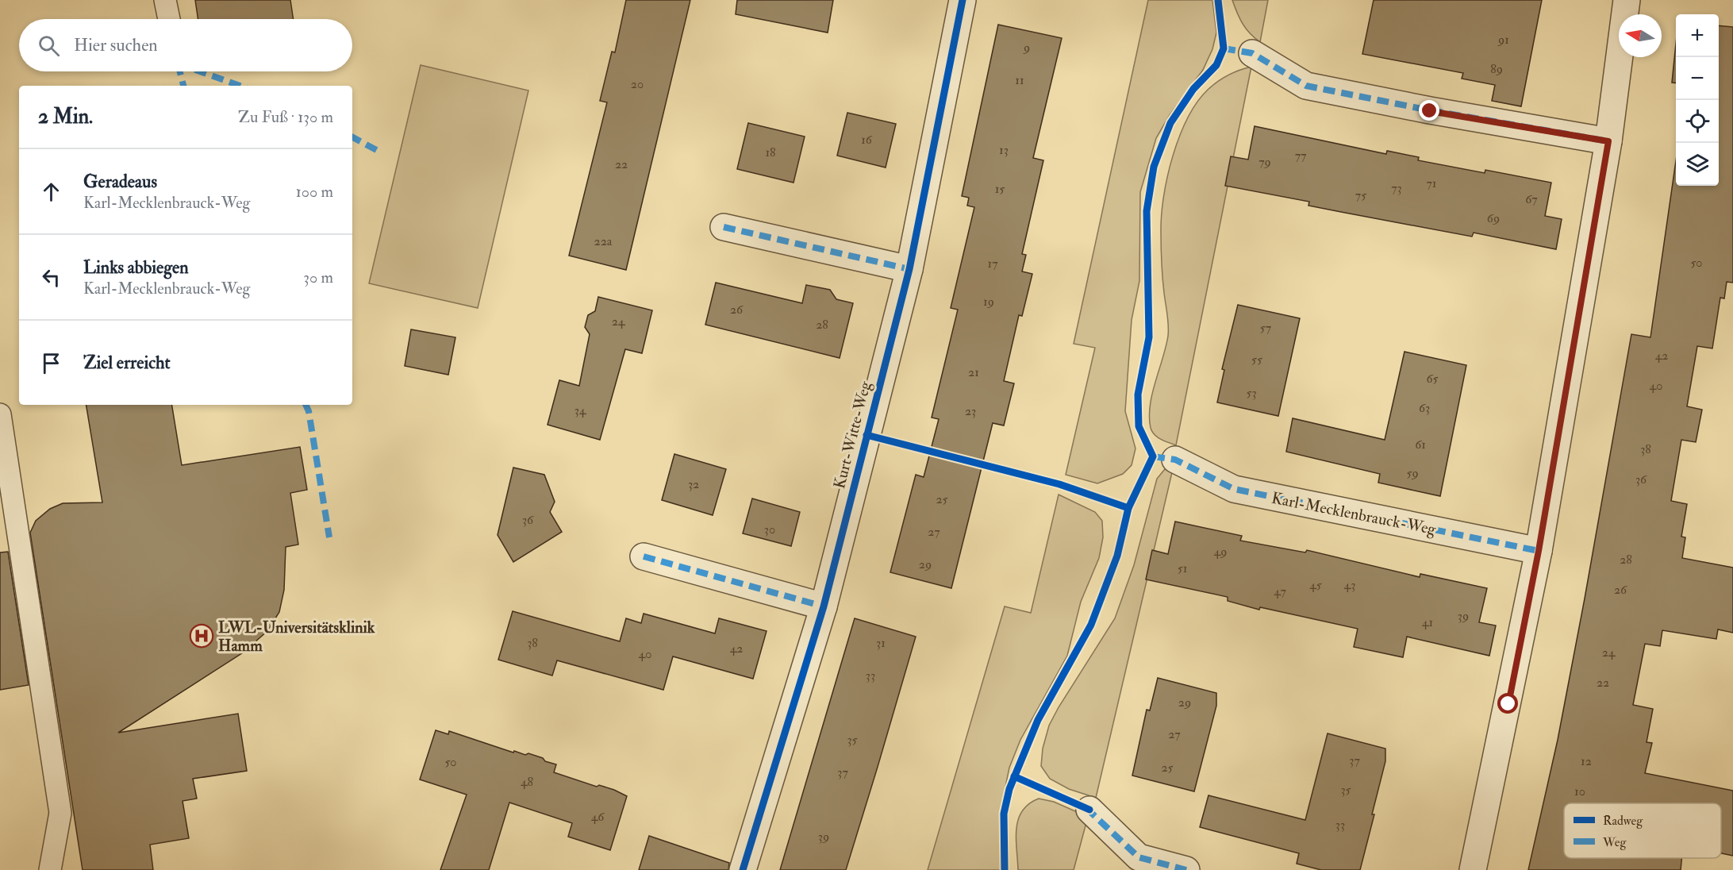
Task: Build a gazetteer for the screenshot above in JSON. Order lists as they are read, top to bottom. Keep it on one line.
{"streets":{"street":["Kurt-Witte-Weg","Karl-Mecklenbrauck-Weg"]},"places":{"hospital":["LWL-Universitätsklinik Hamm"]},"house_numbers":["91","9","89","11","20","16","13","18","77","79","22","71","73","15","75","67","69","22a","50","17","19","26","24","28","57","42","55","21","65","40","53","63","34","23","61","38","59","36","32","25","36","30","27","49","28","29","51","45","43","26","47","39","41","38","31","42","24","40","33","22","29","27","35","37","12","50","25","37","48","35","10","46","33","39"],"legend":["Radweg","Weg"],"north":"left","page":{"map_buttons":["+","−"],"search":"Hier suchen","heading":["2 Min.","Zu Fuß · 130 m"],"list":[["Geradeaus","Karl-Mecklenbrauck-Weg","100 m"],["Links abbiegen","Karl-Mecklenbrauck-Weg","30 m"],"Ziel erreicht"]}}
